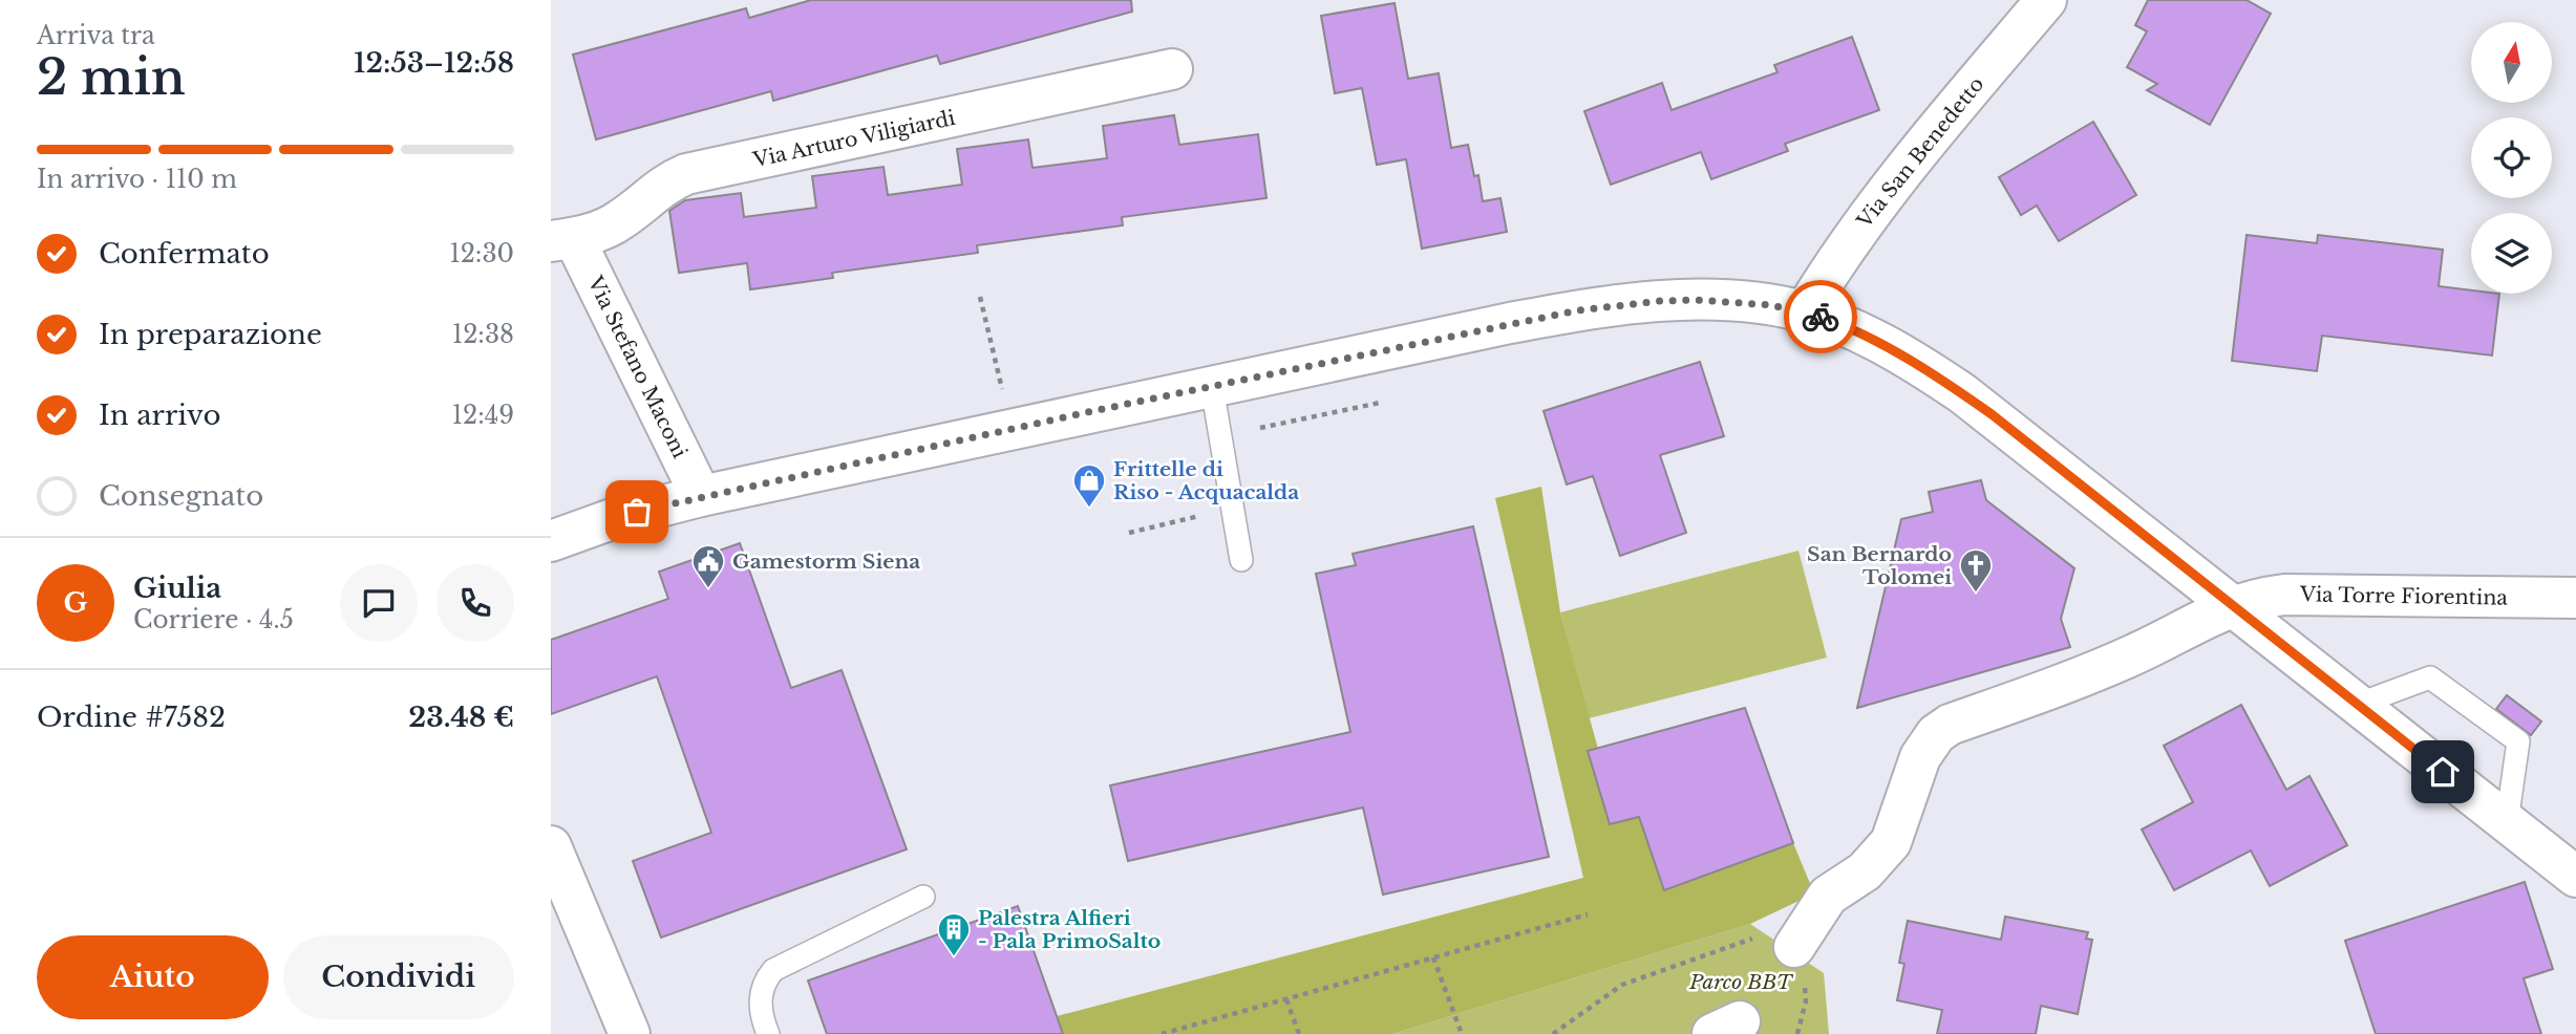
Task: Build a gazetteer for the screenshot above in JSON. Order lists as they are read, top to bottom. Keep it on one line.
{"streets":{"street":["Via Arturo Viligiardi","Via San Benedetto","Via Stefano Maconi","Via Torre Fiorentina"]},"crossings":[["Via Arturo Viligiardi","Via Stefano Maconi"]],"parks":["Parco BBT"],"places":{"shop":["Frittelle di Riso - Acquacalda"],"public building":["Gamestorm Siena"],"church":["San Bernardo Tolomei"],"building":["Palestra Alfieri - Pala PrimoSalto"]},"north":"top","page":{"heading":["2 min","Arriva tra","12:53–12:58"],"panel":["Giulia","Corriere · 4.5","Ordine #7582","23.48 €"],"bar":"In arrivo · 110 m","list":[["Confermato","12:30"],["In preparazione","12:38"],["In arrivo","12:49"],"Consegnato"],"round":"G","buttons":["Aiuto","Condividi"]}}
